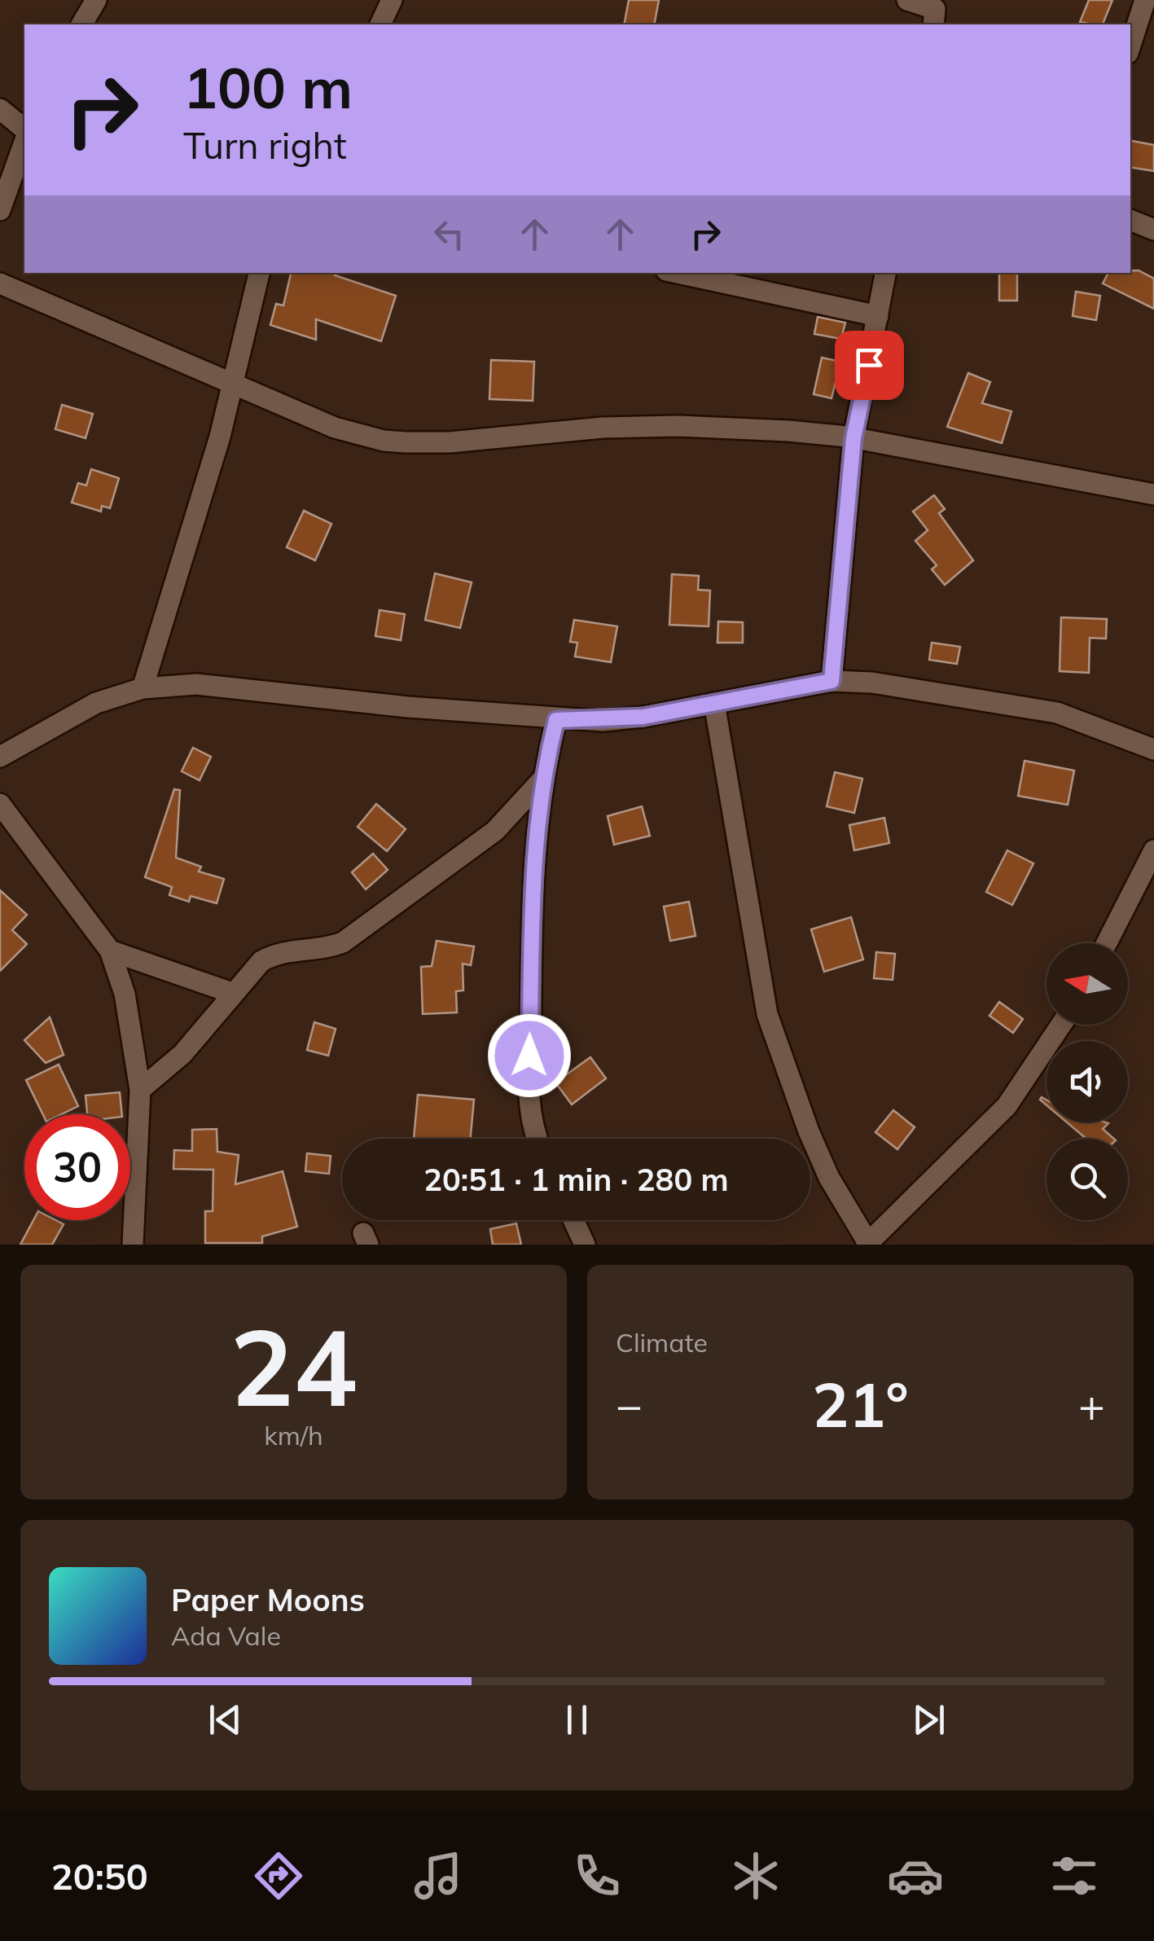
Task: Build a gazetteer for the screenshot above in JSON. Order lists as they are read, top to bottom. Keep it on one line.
{"north":"left","page":{"turn":["100 m","Turn right"],"limit":"30","trip":"20:51 · 1 min · 280 m","tile":[["24","km/h"],"Climate"],"heat":["−","21°","+"],"song":["Paper Moons","Ada Vale"],"tabs":"20:50"}}
